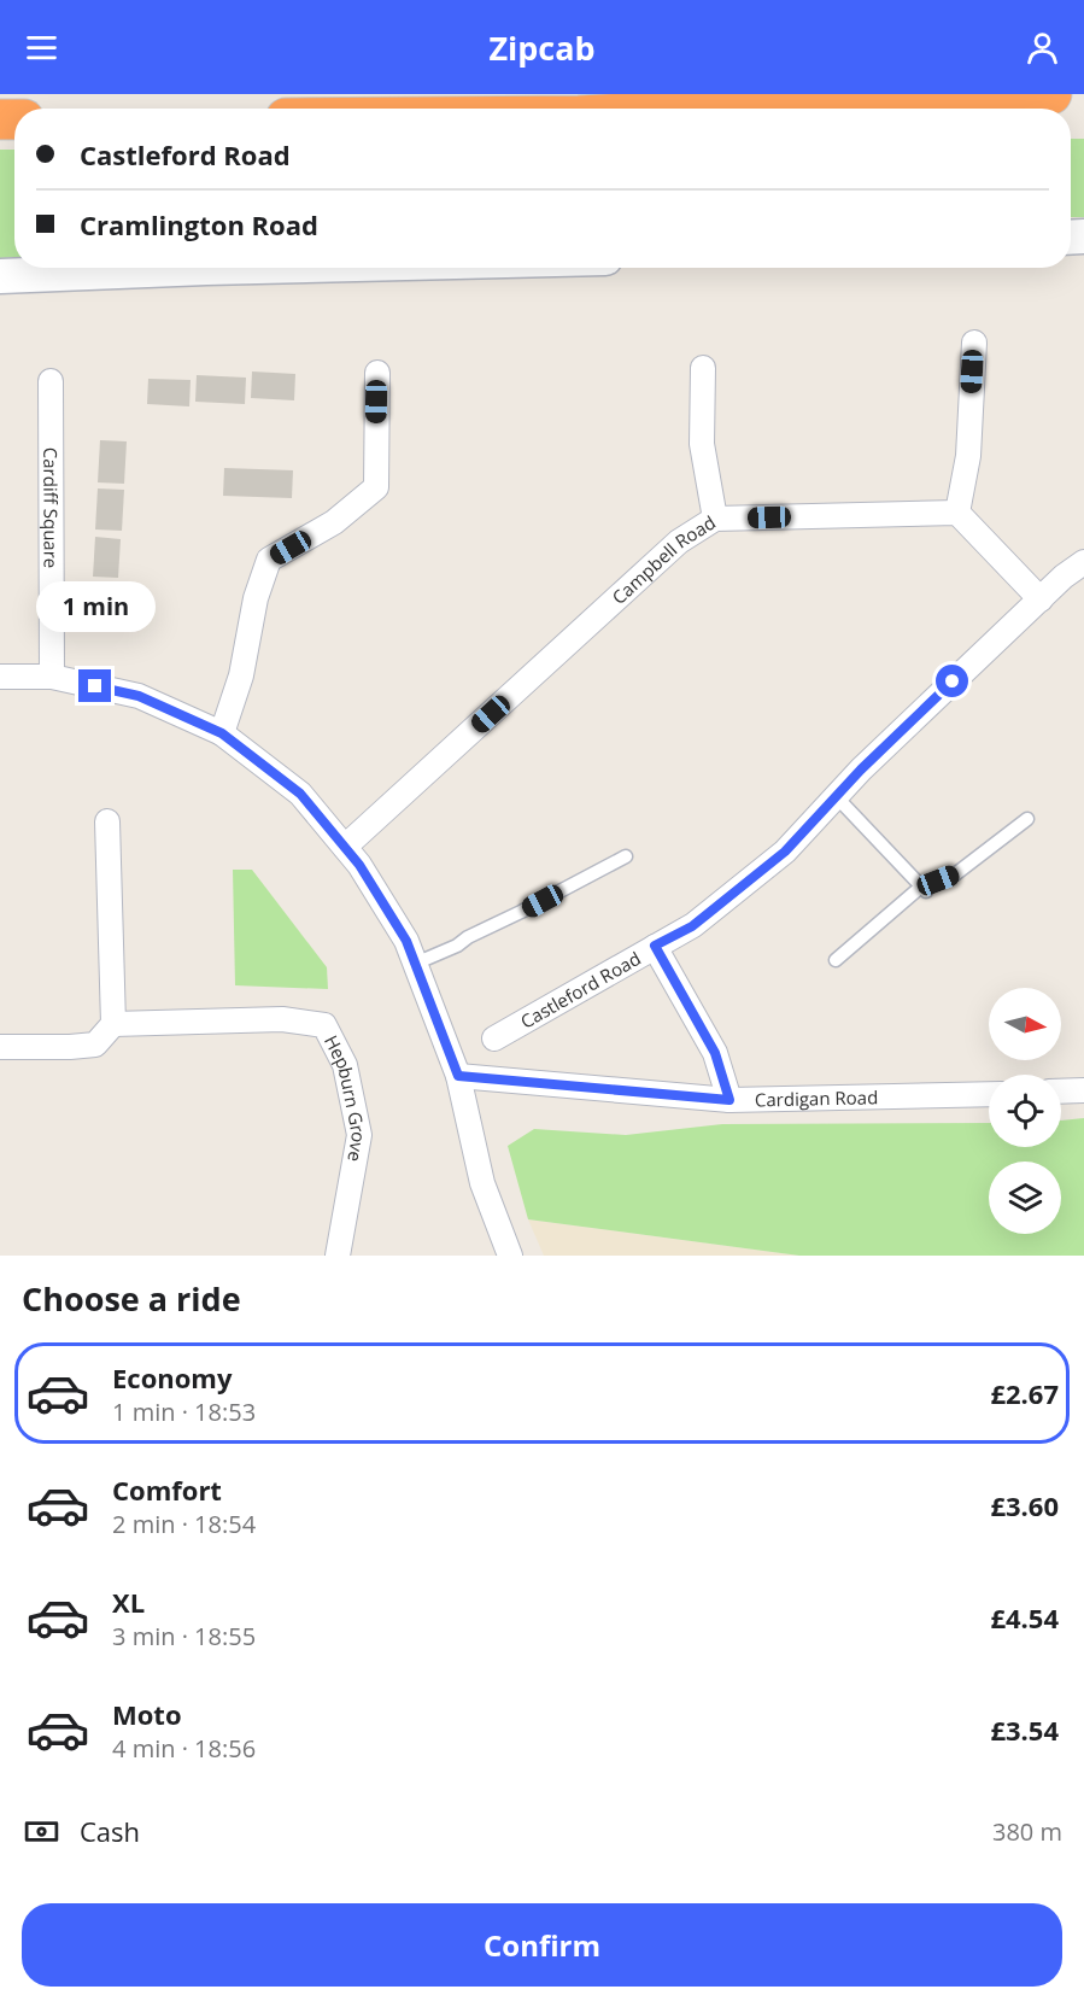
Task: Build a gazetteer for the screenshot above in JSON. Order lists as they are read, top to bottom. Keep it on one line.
{"streets":{"street":["Cardiff Square","Campbell Road","Castleford Road","Cardigan Road","Hepburn Grove"]},"north":"right","page":{"header":"Zipcab","banner":["Castleford Road","Cramlington Road"],"bubble":"1 min","heading":"Choose a ride","list":[{"name":"Economy","note":"1 min · 18:53","value":"£2.67"},{"name":"Comfort","note":"2 min · 18:54","value":"£3.60"},{"name":"XL","note":"3 min · 18:55","value":"£4.54"},{"name":"Moto","note":"4 min · 18:56","value":"£3.54"}],"pay":["Cash","380 m"],"buttons":"Confirm"}}
